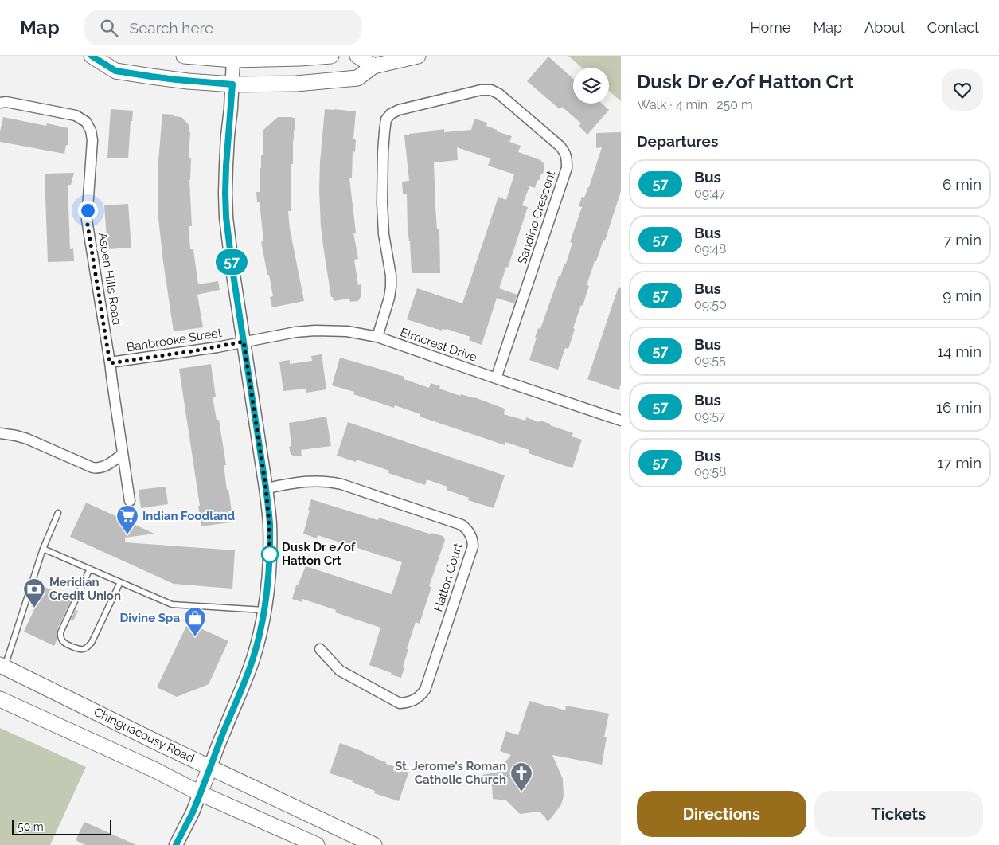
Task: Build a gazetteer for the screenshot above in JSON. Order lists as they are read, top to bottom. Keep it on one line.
{"streets":{"main road":["Chinguacousy Road"],"street":["Sandino Crescent","Aspen Hills Road","Banbrooke Street","Elmcrest Drive","Hatton Court"]},"crossings":[["Sandino Crescent","Elmcrest Drive"],["Aspen Hills Road","Banbrooke Street"],["Banbrooke Street","Elmcrest Drive"]],"places":{"supermarket":["Indian Foodland"],"other":["Dusk Dr e/of Hatton Crt"],"bank":["Meridian Credit Union"],"shop":["Divine Spa"],"church":["St. Jerome's Roman Catholic Church"]},"lines":["bus line 57"],"scale_bar":"50 m","page":{"header":"Map","search":"Search here","nav":["Home","Map","About","Contact"],"on_map":"57","heading":[["Dusk Dr e/of Hatton Crt","Walk · 4 min · 250 m"],"Departures"],"list":[{"mark":"57","name":"Bus","note":"09:47","value":"6 min"},{"mark":"57","name":"Bus","note":"09:48","value":"7 min"},{"mark":"57","name":"Bus","note":"09:50","value":"9 min"},{"mark":"57","name":"Bus","note":"09:55","value":"14 min"},{"mark":"57","name":"Bus","note":"09:57","value":"16 min"},{"mark":"57","name":"Bus","note":"09:58","value":"17 min"}],"buttons":["Directions","Tickets"],"scale":"50 m"}}
